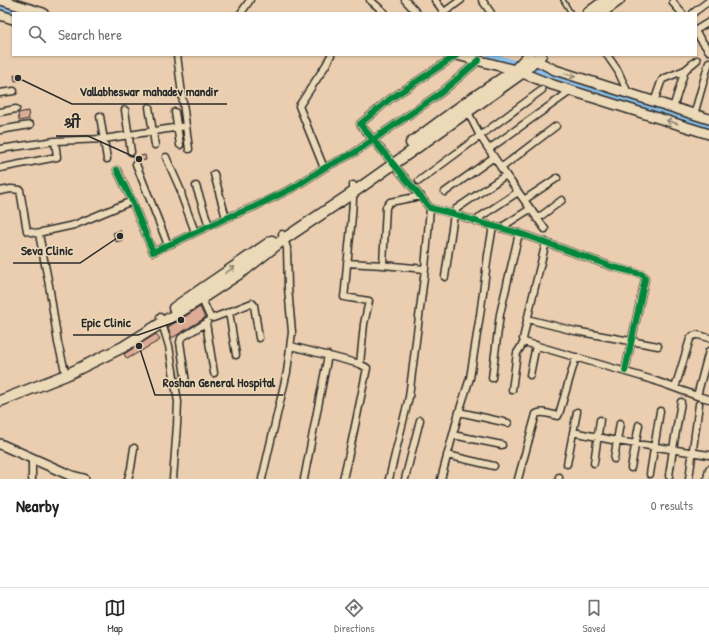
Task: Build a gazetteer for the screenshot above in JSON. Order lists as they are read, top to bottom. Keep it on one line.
{"places":["Vallabheswar mahadev mandir","श्री","Seva Clinic","Epic Clinic","Roshan General Hospital"],"page":{"search":"Search here","heading":["Nearby","0 results"],"nav":["Map","Directions","Saved"]}}
